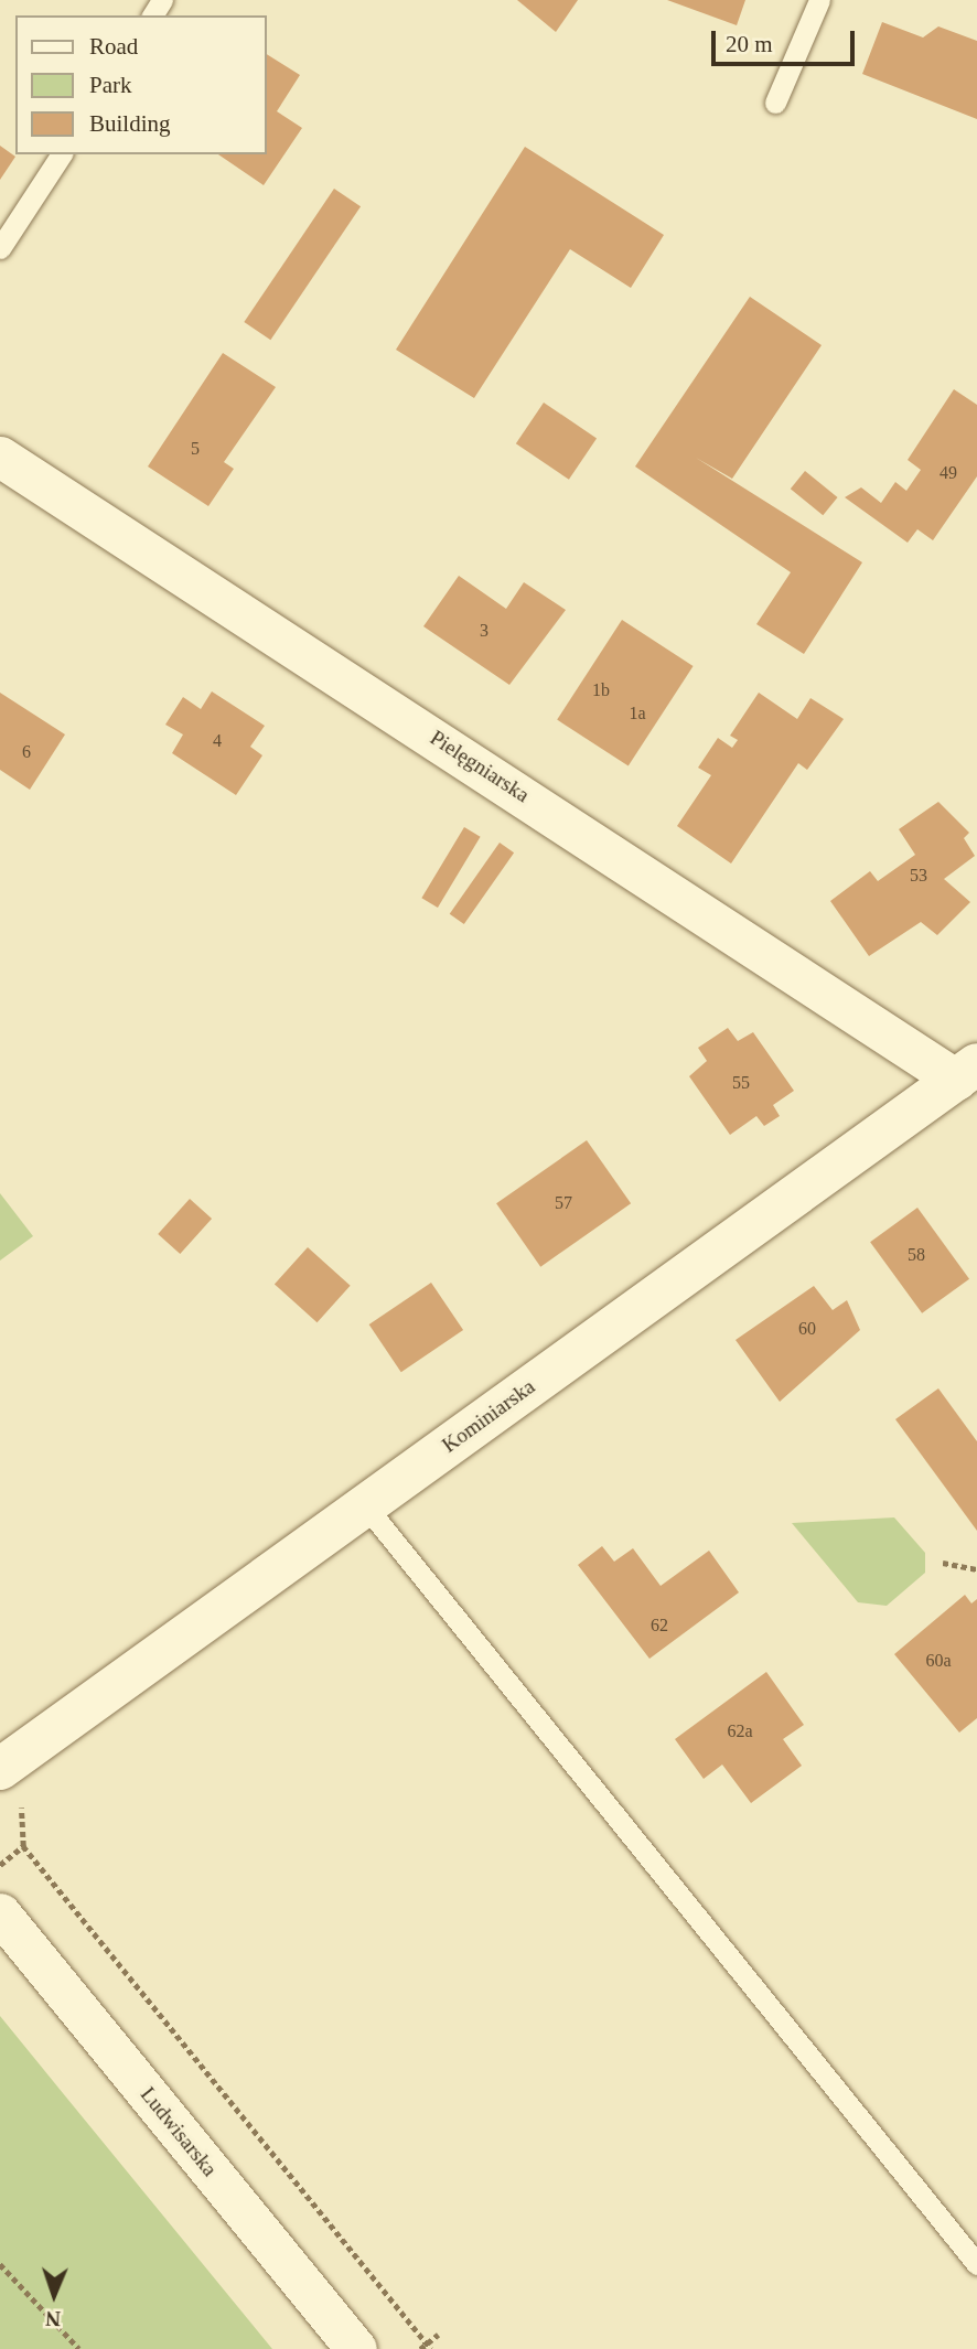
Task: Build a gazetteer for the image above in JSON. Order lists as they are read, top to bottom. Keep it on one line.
{"streets":{"street":["Pielęgniarska","Kominiarska","Ludwisarska"]},"crossings":[["Pielęgniarska","Kominiarska"]],"house_numbers":["5","49","3","1b","1a","4","6","53","55","57","58","60","62","60a","62a"],"legend":["Road","Park","Building"],"scale_bar":"20 m","north":"bottom"}
